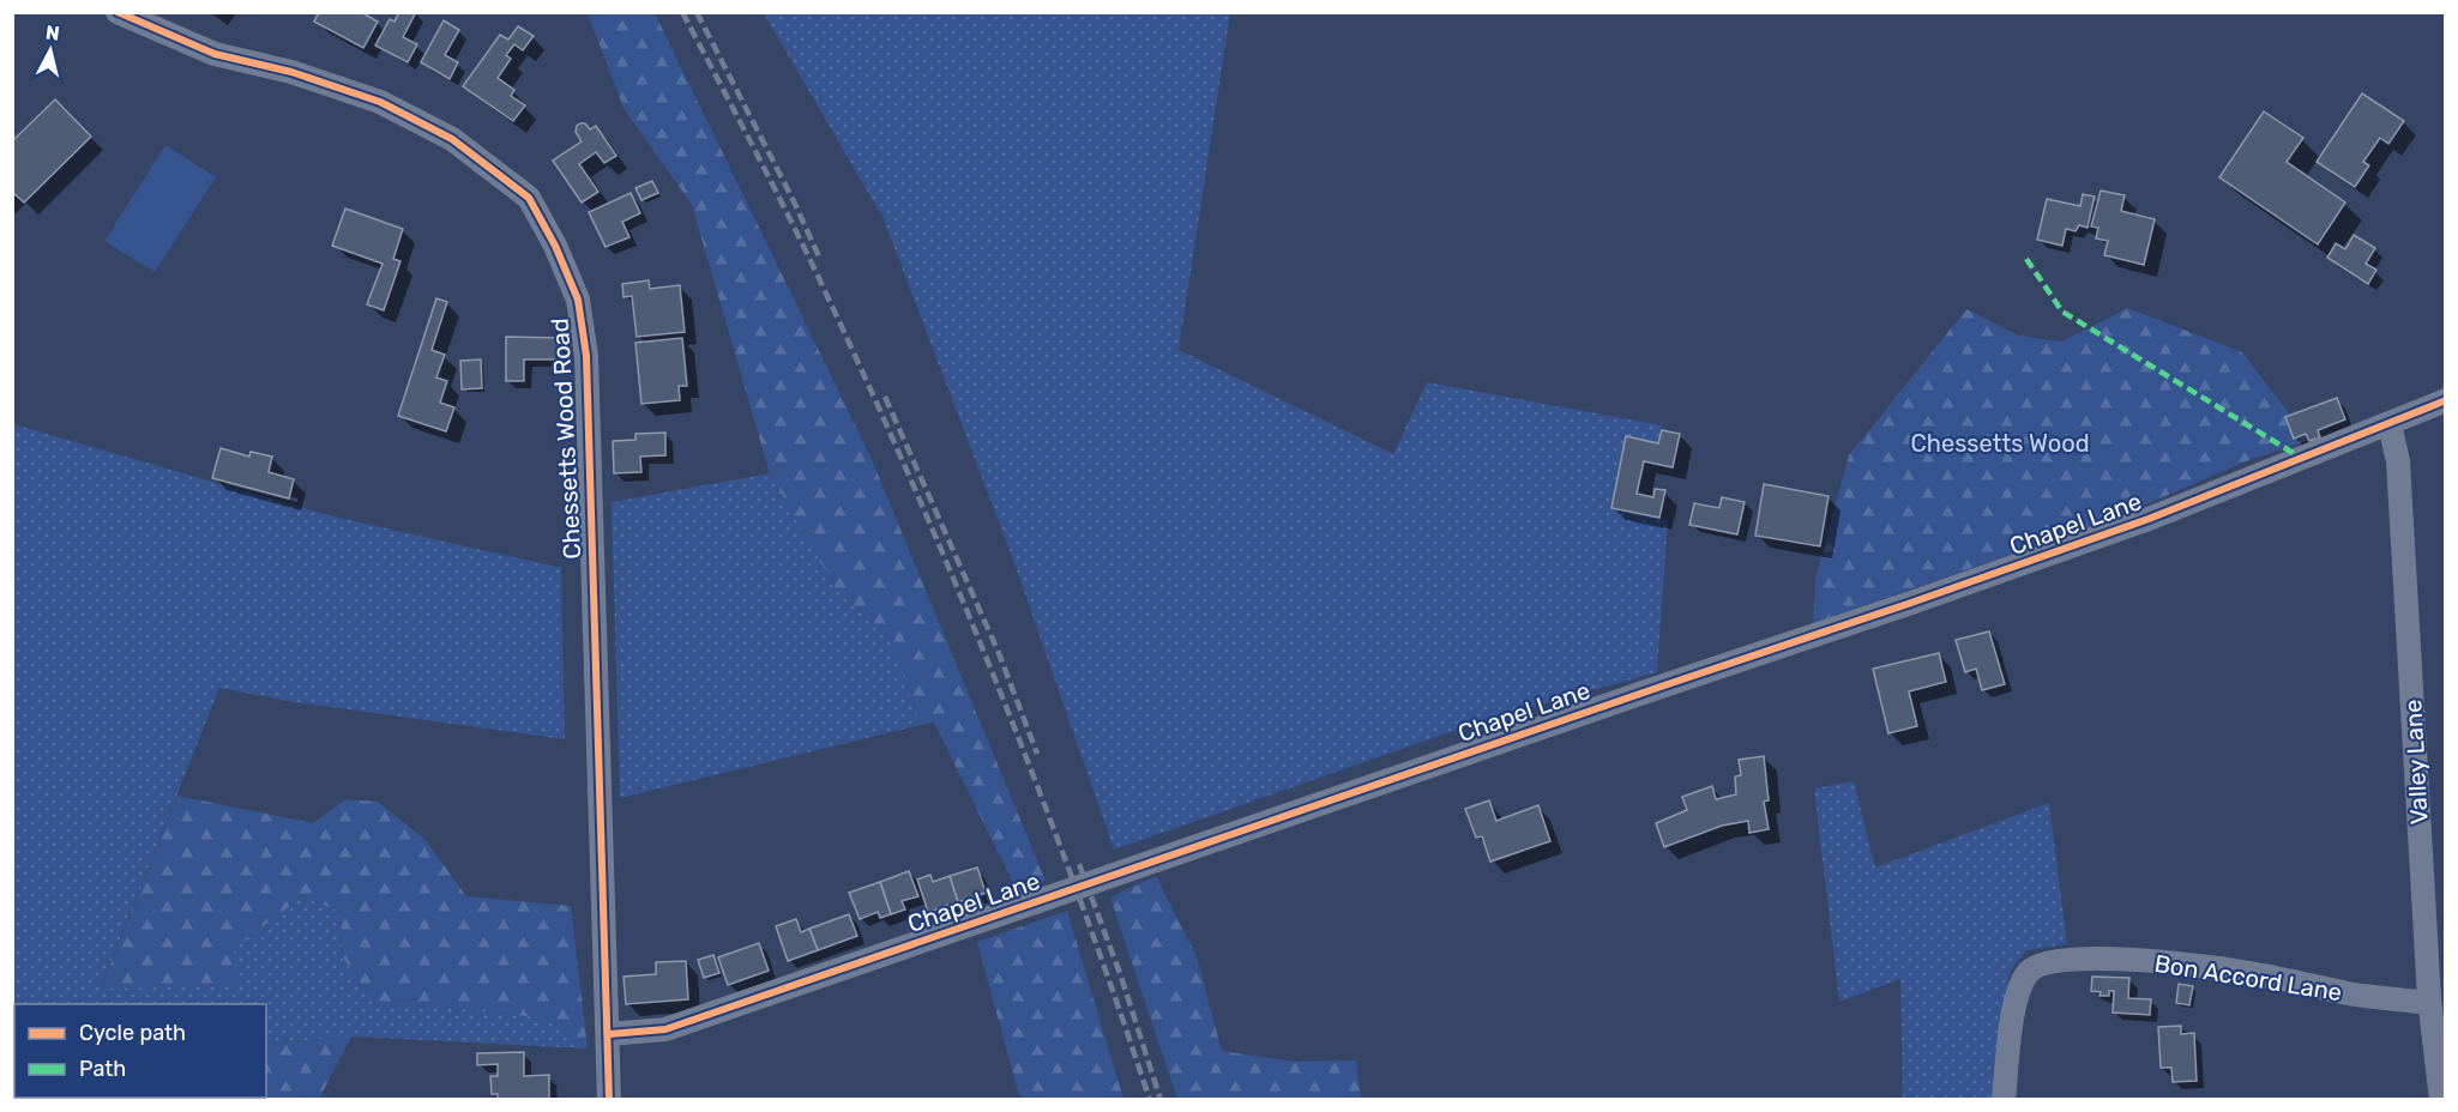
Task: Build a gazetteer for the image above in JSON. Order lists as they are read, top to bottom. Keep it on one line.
{"streets":{"street":["Chessetts Wood Road","Chapel Lane","Valley Lane","Bon Accord Lane"]},"crossings":[["Chessetts Wood Road","Chapel Lane"],["Chapel Lane","Valley Lane"],["Valley Lane","Bon Accord Lane"]],"parks":["Chessetts Wood"],"legend":["Cycle path","Path"],"north":"top"}
